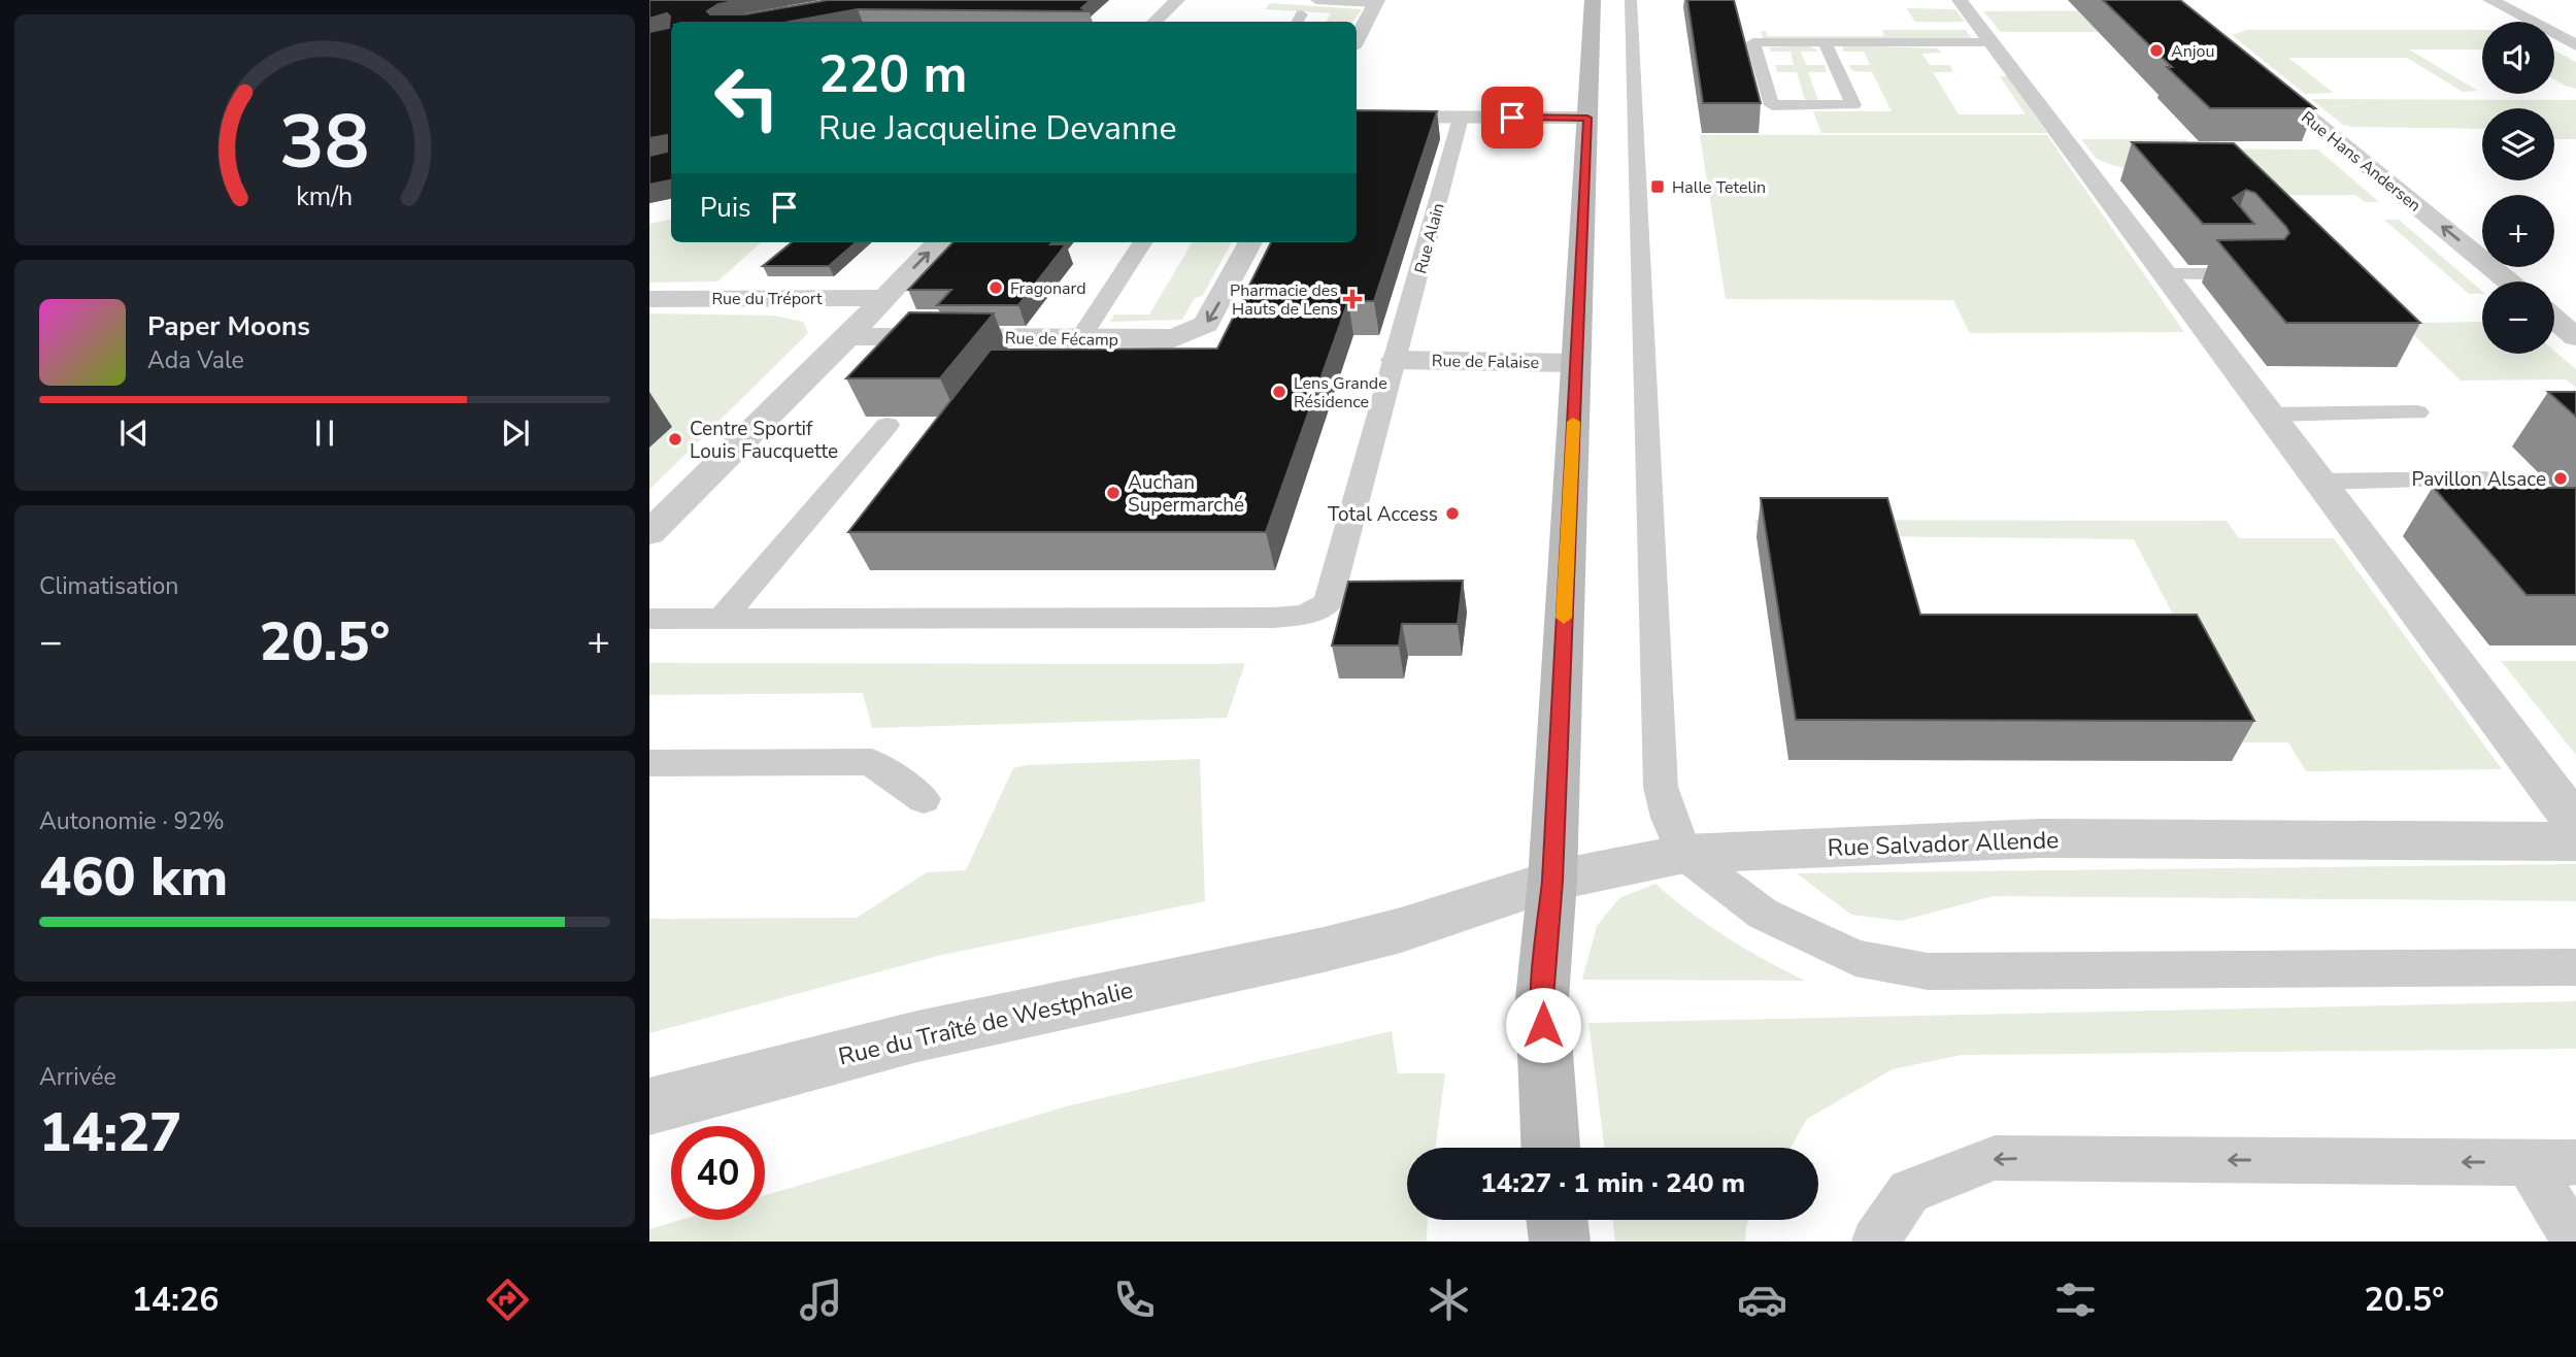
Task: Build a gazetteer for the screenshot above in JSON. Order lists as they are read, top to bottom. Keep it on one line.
{"streets":{"street":["Rue Hans Andersen","Rue du Tréport","Rue de Fécamp","Rue de Falaise","Rue Salvador Allende","Rue du Traîté de Westphalie"],"lane":["Rue Alain"]},"crossings":[["Rue Alain","Rue de Falaise"],["Rue Salvador Allende","Rue du Traîté de Westphalie"]],"one_way":["Rue de Fécamp"],"places":{"other":["Anjou","Fragonard","Lens Grande Résidence","Centre Sportif Louis Faucquette","Pavillon Alsace","Auchan Supermarché","Total Access"],"transit":["Halle Tetelin"],"health":["Pharmacie des Hauts de Lens"]},"page":{"map_buttons":["+","−"],"turn":["220 m","Rue Jacqueline Devanne"],"then":"Puis","song":["Paper Moons","Ada Vale"],"tile":["Climatisation",["Autonomie · 92%","460 km"],["Arrivée","14:27"]],"heat":["−","20.5°","+"],"limit":"40","trip":"14:27 · 1 min · 240 m","tabs":["14:26","20.5°"],"gauge":["38","km/h"]}}
